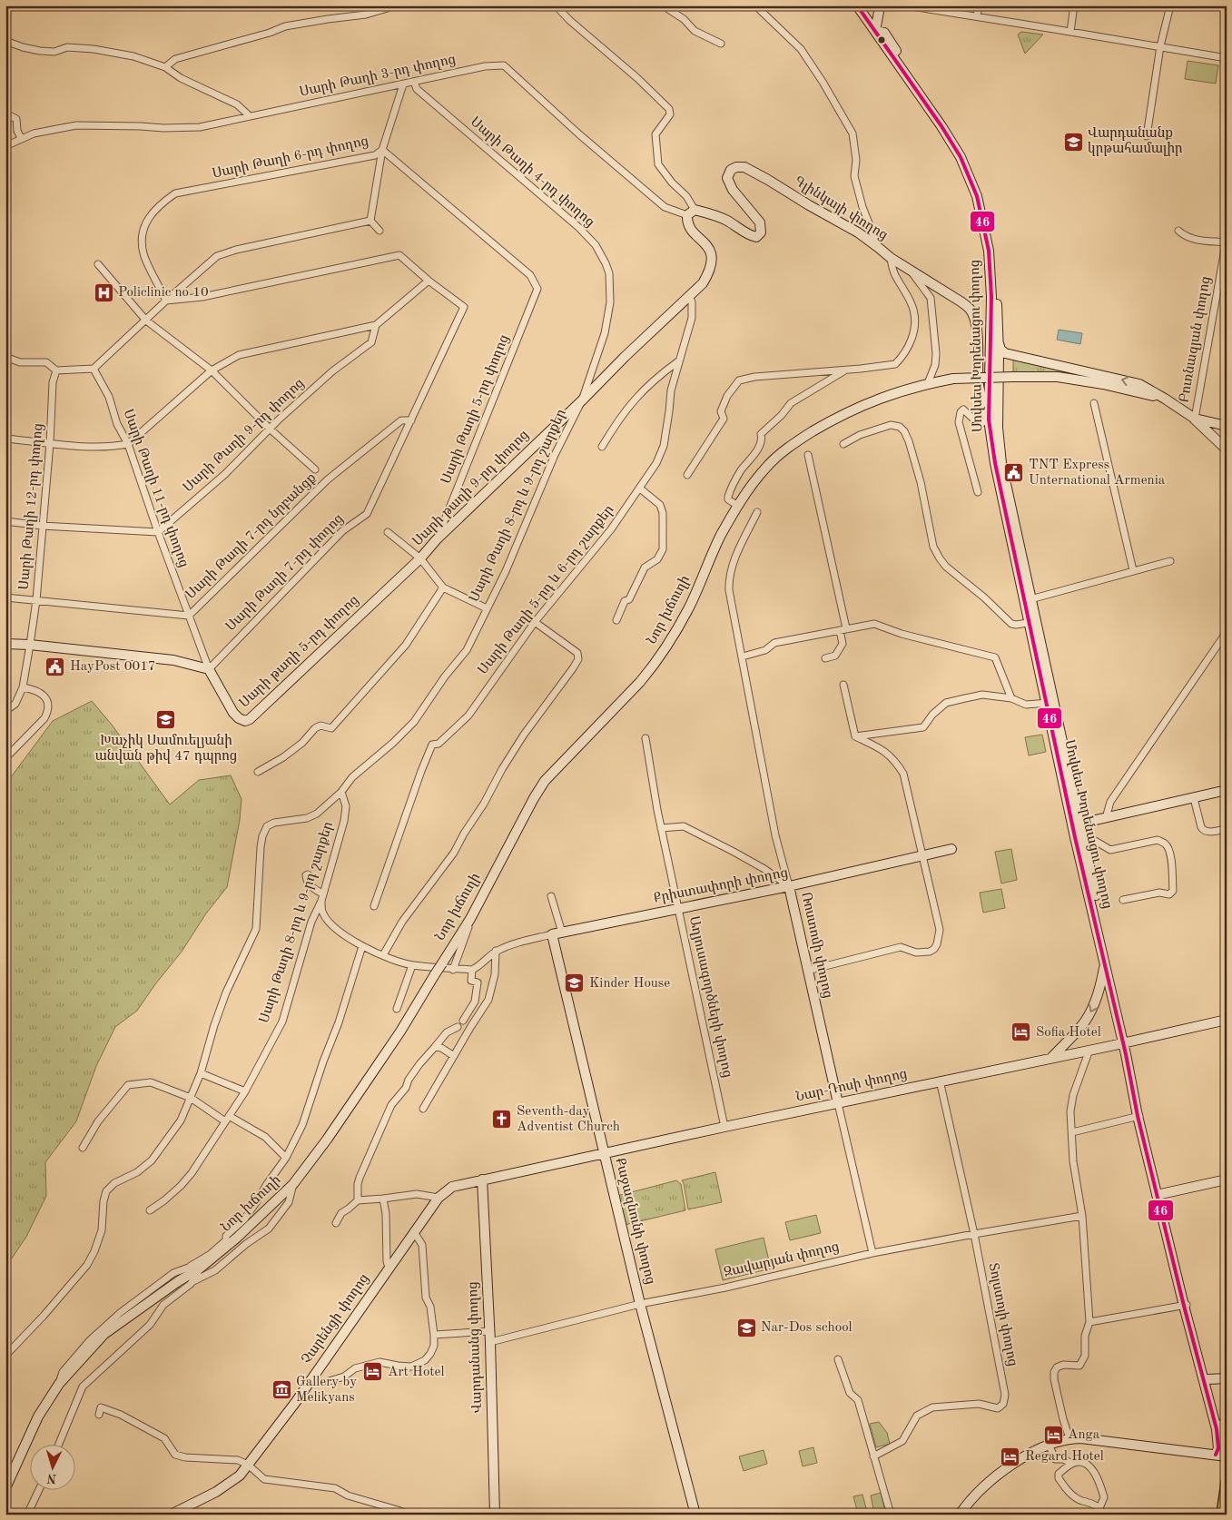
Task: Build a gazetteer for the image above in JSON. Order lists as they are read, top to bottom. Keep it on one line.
{"streets":{"main road":["Գլինկայի փողոց","Մովսես Խորենացու փողոց","Սարի թաղի 9-րդ փողոց","Սարի Թաղի 8-րդ և 9-րդ շարքեր","Նոր խճուղի","Սարի թաղի 5-րդ փողոց","Քրիստափորի փողոց","Ռոստոմի փողոց","Նար-Դոսի փողոց","Քաջազնունի փողոց","Չարենցի փողոց","Վարդանանց փողոց"],"street":["Սարի Թաղի 3-րդ փողոց","Սարի Թաղի 6-րդ փողոց","Սարի Թաղի 4-րդ փողոց","Բուռնազյան փողոց","Սարի Թաղի 5-րդ փողոց","Սարի Թաղի 9-րդ փողոց","Սարի Թաղի 11-րդ փողոց","Սարի Թաղի 12-րդ փողոց","Սարի Թաղի 7-րդ նրբանցք","Սարի Թաղի 7-րդ փողոց","Սարի Թաղի 5-րդ և 6-րդ շարքեր","Աղյուսագործների փողոց","Զավարյան փողոց","Տոլստոյի փողոց"]},"crossings":[["Սարի Թաղի 3-րդ փողոց","Սարի Թաղի 4-րդ փողոց"],["Սարի Թաղի 3-րդ փողոց","Գլինկայի փողոց"],["Սարի Թաղի 3-րդ փողոց","Սարի Թաղի 8-րդ և 9-րդ շարքեր"],["Սարի Թաղի 6-րդ փողոց","Սարի Թաղի 5-րդ փողոց"],["Սարի Թաղի 4-րդ փողոց","Սարի թաղի 9-րդ փողոց"],["Սարի Թաղի 4-րդ փողոց","Սարի Թաղի 8-րդ և 9-րդ շարքեր"],["Գլինկայի փողոց","Մովսես Խորենացու փողոց"],["Գլինկայի փողոց","Սարի Թաղի 8-րդ և 9-րդ շարքեր"],["Մովսես Խորենացու փողոց","Նար-Դոսի փողոց"],["Սարի Թաղի 5-րդ փողոց","Սարի թաղի 9-րդ փողոց"],["Սարի Թաղի 9-րդ փողոց","Սարի Թաղի 11-րդ փողոց"],["Սարի Թաղի 9-րդ փողոց","Սարի Թաղի 7-րդ փողոց"],["Սարի Թաղի 11-րդ փողոց","Սարի Թաղի 7-րդ նրբանցք"],["Սարի Թաղի 11-րդ փողոց","Սարի Թաղի 7-րդ փողոց"],["Սարի Թաղի 11-րդ փողոց","Սարի թաղի 5-րդ փողոց"],["Սարի թաղի 9-րդ փողոց","Սարի Թաղի 8-րդ և 9-րդ շարքեր"],["Սարի թաղի 9-րդ փողոց","Սարի թաղի 5-րդ փողոց"],["Սարի Թաղի 8-րդ և 9-րդ շարքեր","Սարի Թաղի 5-րդ և 6-րդ շարքեր"],["Սարի Թաղի 12-րդ փողոց","Սարի Թաղի 7-րդ նրբանցք"],["Սարի Թաղի 7-րդ նրբանցք","Սարի Թաղի 7-րդ փողոց"],["Սարի Թաղի 7-րդ փողոց","Սարի թաղի 5-րդ փողոց"],["Քրիստափորի փողոց","Ռոստոմի փողոց"],["Քրիստափորի փողոց","Աղյուսագործների փողոց"],["Քրիստափորի փողոց","Քաջազնունի փողոց"],["Ռոստոմի փողոց","Նար-Դոսի փողոց"],["Ռոստոմի փողոց","Զավարյան փողոց"],["Աղյուսագործների փողոց","Նար-Դոսի փողոց"],["Նար-Դոսի փողոց","Քաջազնունի փողոց"],["Նար-Դոսի փողոց","Տոլստոյի փողոց"],["Նար-Դոսի փողոց","Չարենցի փողոց"],["Նար-Դոսի փողոց","Վարդանանց փողոց"],["Քաջազնունի փողոց","Զավարյան փողոց"],["Զավարյան փողոց","Տոլստոյի փողոց"],["Զավարյան փողոց","Վարդանանց փողոց"],["Չարենցի փողոց","Վարդանանց փողոց"]],"places":{"school or university":["Վարդանանք կրթահամալիր","Խաչիկ Սամուելյանի անվան թիվ 47 դպրոց","Kinder House","Nar-Dos school"],"hospital":["Policlinic no 10"],"public building":["TNT Express Unternational Armenia","HayPost 0017"],"hotel":["Sofia Hotel","Art Hotel","Anga","Regard Hotel"],"church":["Seventh-day Adventist Church"],"museum":["Gallery by Melikyans"]},"lines":["transit line 46"],"north":"bottom"}
